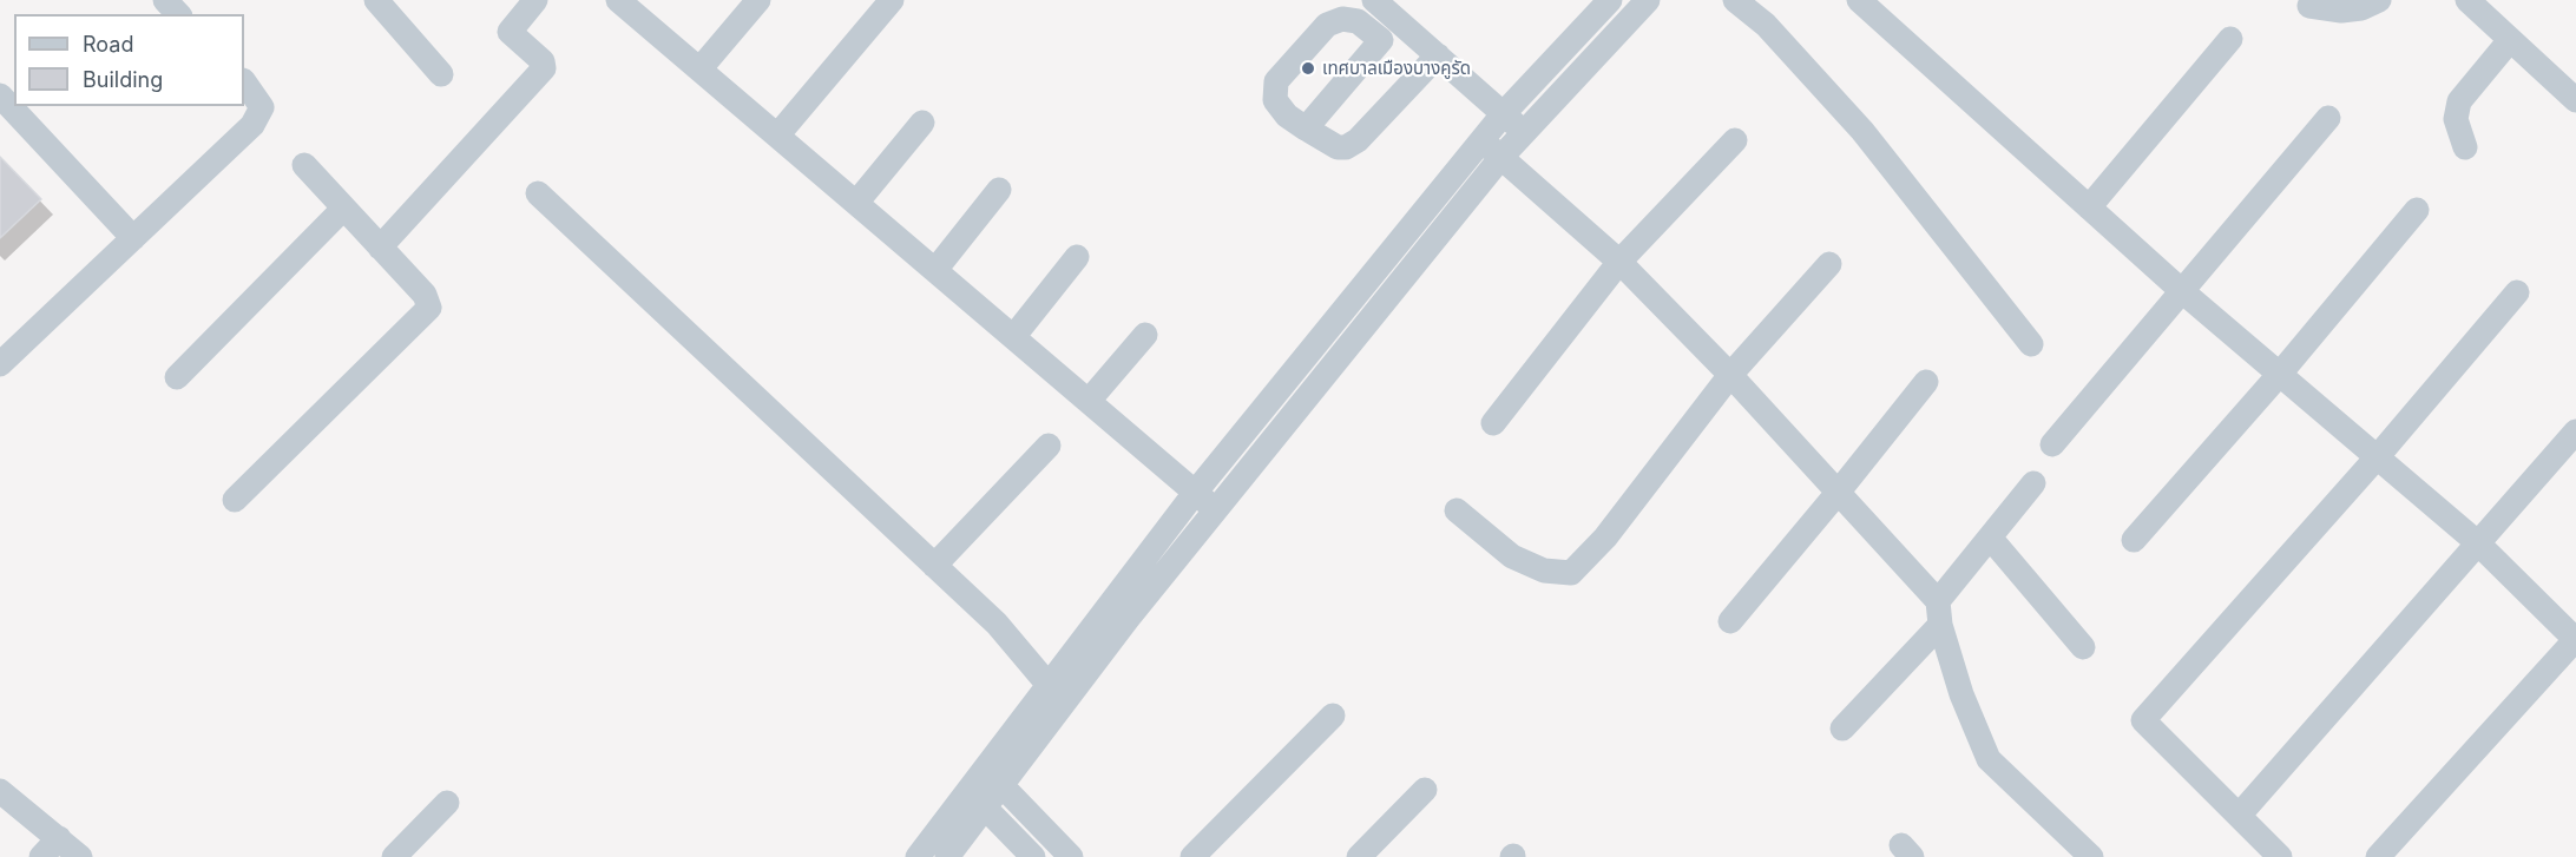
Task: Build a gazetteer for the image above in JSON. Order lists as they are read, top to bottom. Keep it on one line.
{"places":["เทศบาลเมืองบางคูรัด"],"legend":["Road","Building"]}
